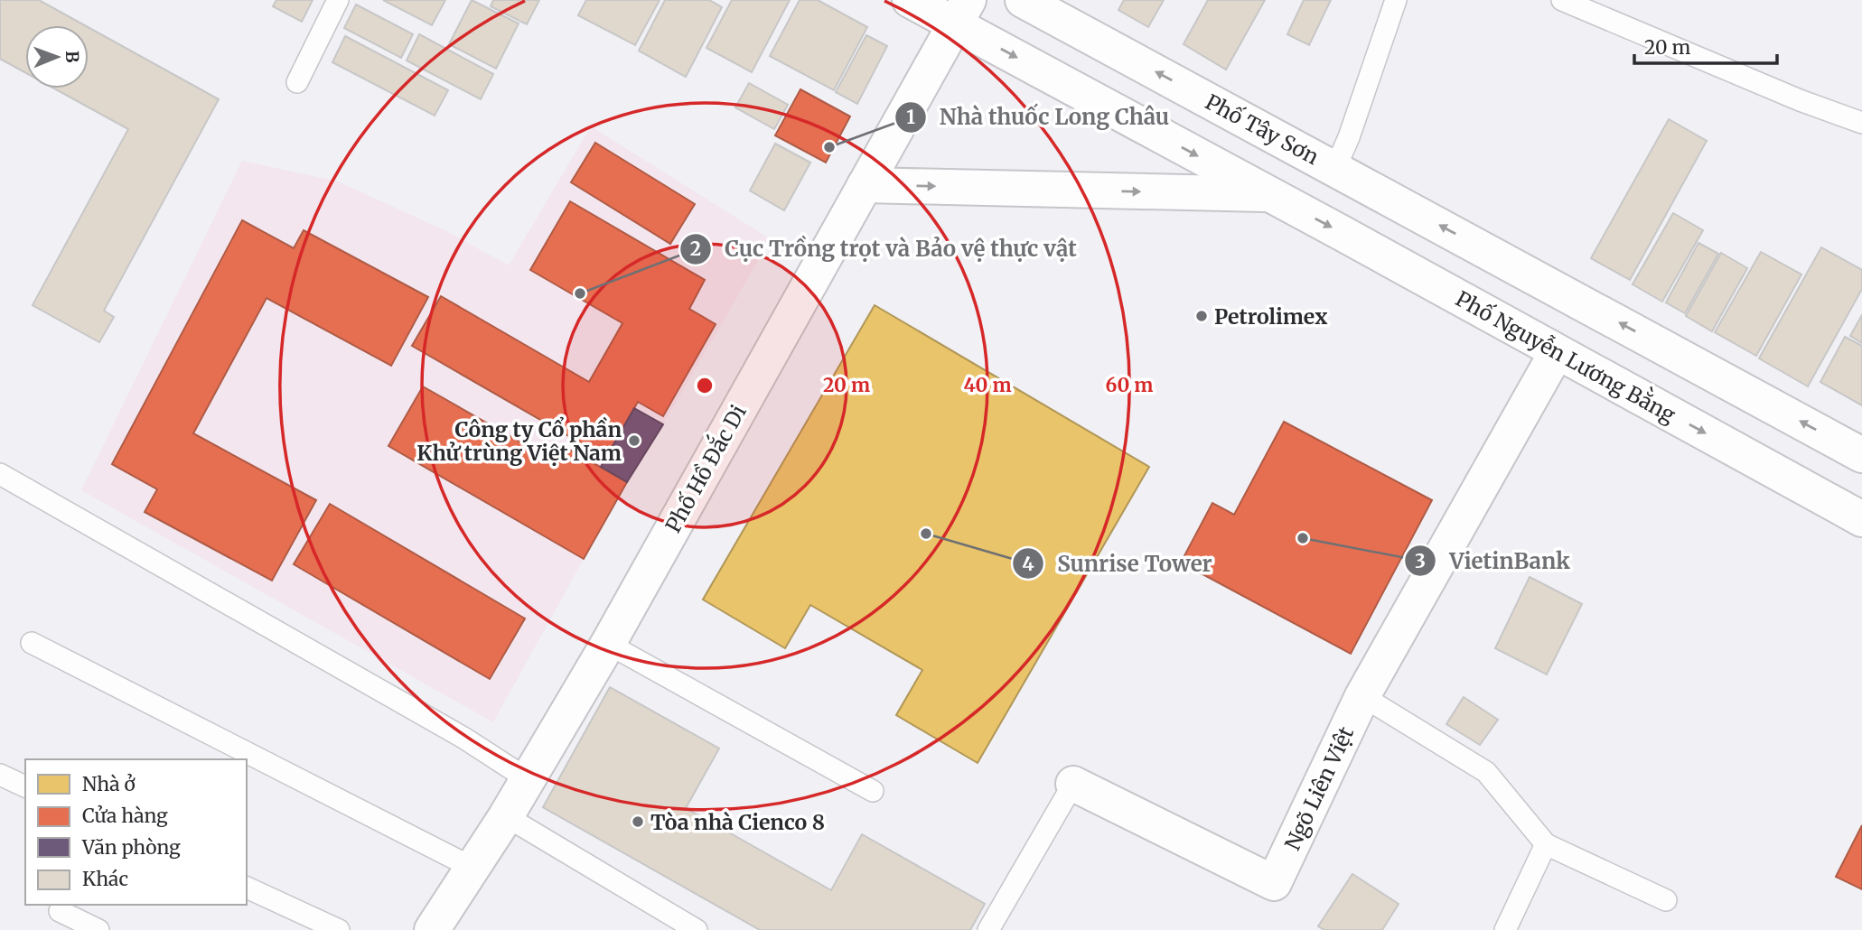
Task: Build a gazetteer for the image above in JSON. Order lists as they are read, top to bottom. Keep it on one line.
{"streets":{"main road":["Phố Tây Sơn","Phố Nguyễn Lương Bằng","Phố Hồ Đắc Di","Ngõ Liên Việt"]},"crossings":[["Phố Nguyễn Lương Bằng","Ngõ Liên Việt"]],"places":["Nhà thuốc Long Châu","Cục Trồng trọt và Bảo vệ thực vật","Petrolimex","Công ty Cổ phần Khử trùng Việt Nam","Sunrise Tower","VietinBank","Tòa nhà Cienco 8"],"legend":["Nhà ở","Cửa hàng","Văn phòng","Khác"],"scale_bar":"20 m","north":"right","rings":["20 m","40 m","60 m"]}
